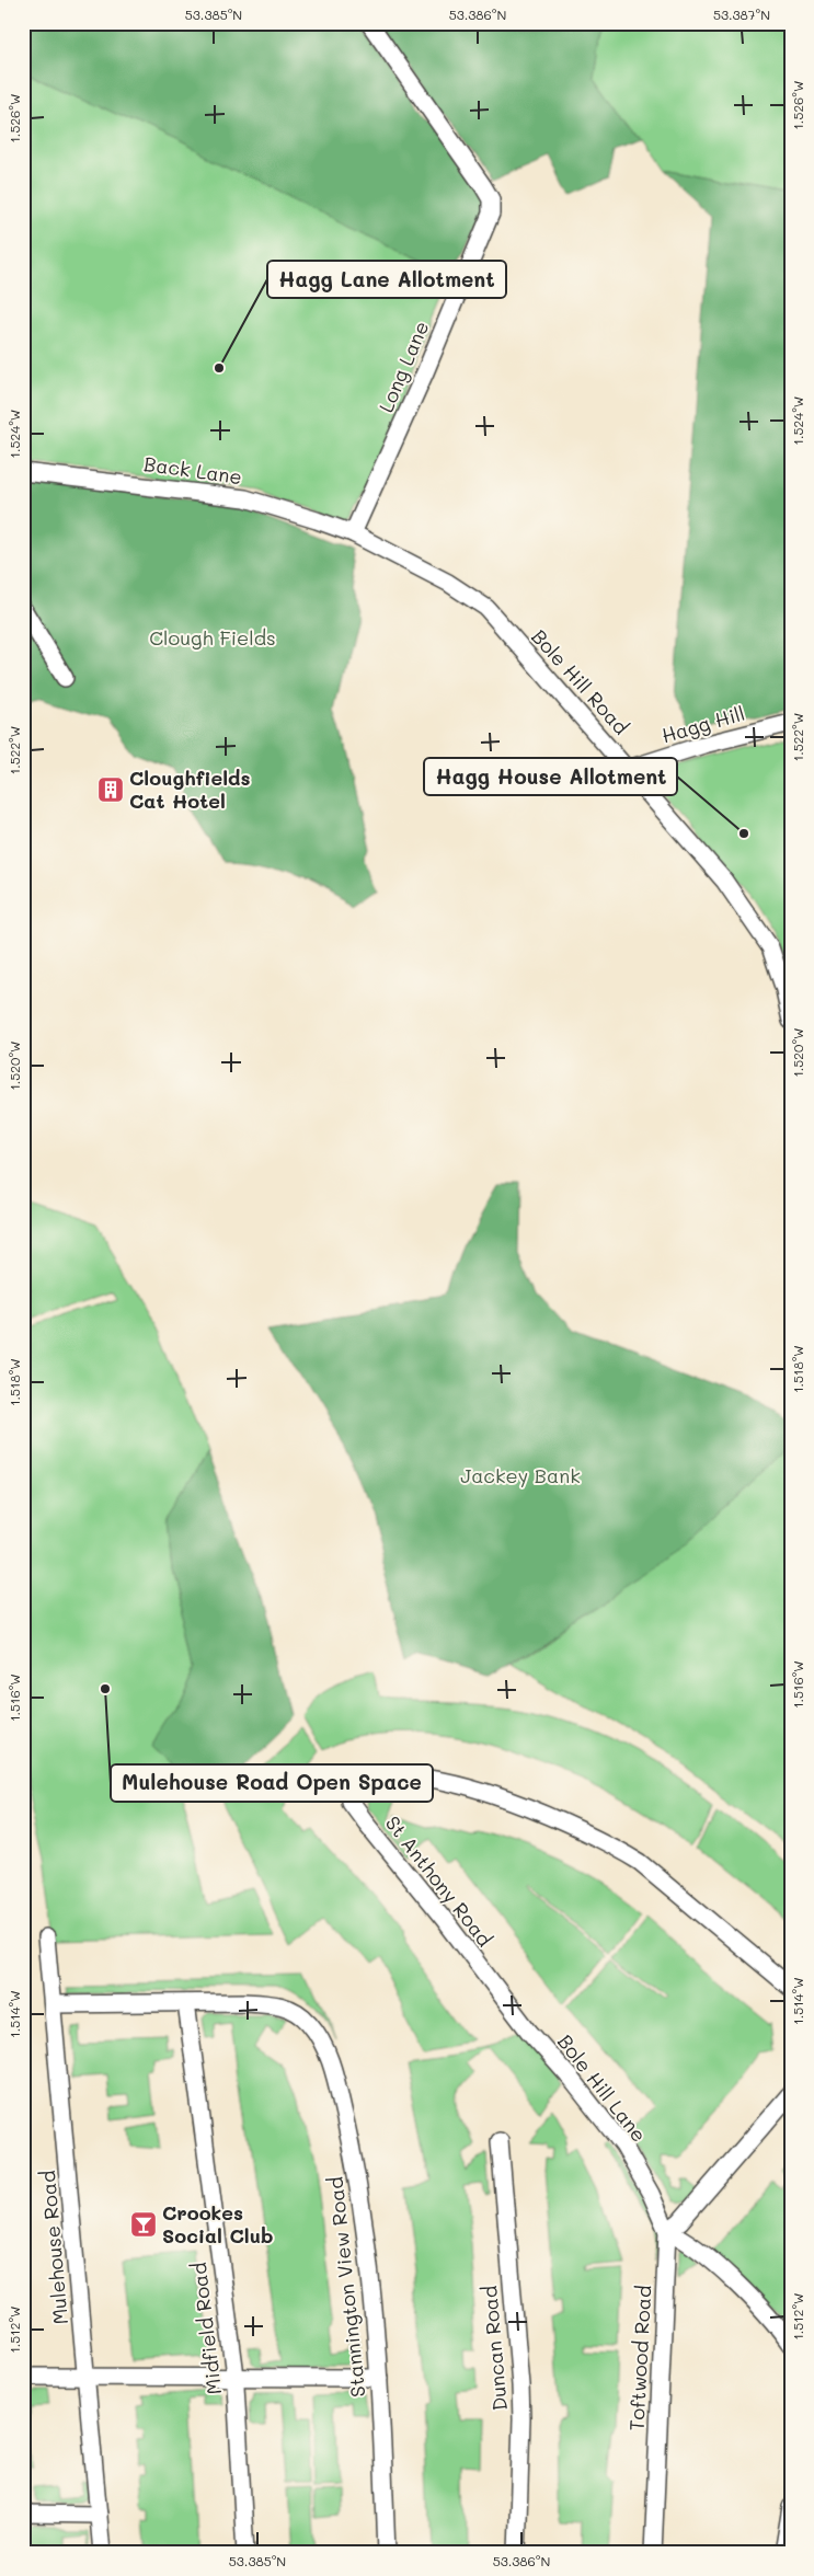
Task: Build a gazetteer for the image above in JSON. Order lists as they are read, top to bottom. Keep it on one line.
{"streets":{"street":["Long Lane","Back Lane","Bole Hill Road","Hagg Hill","St Anthony Road","Bole Hill Lane","Mulehouse Road","Stannington View Road","Midfield Road","Duncan Road","Toftwood Road"]},"crossings":[["Long Lane","Back Lane"],["Long Lane","Bole Hill Road"],["Back Lane","Bole Hill Road"],["Bole Hill Road","Hagg Hill"],["St Anthony Road","Bole Hill Lane"],["Bole Hill Lane","Toftwood Road"],["Mulehouse Road","Stannington View Road"],["Stannington View Road","Midfield Road"]],"parks":["Clough Fields","Jackey Bank"],"places":{"other":["Hagg Lane Allotment","Hagg House Allotment","Mulehouse Road Open Space"],"building":["Cloughfields Cat Hotel"],"bar":["Crookes Social Club"]},"coordinates":["53.385°N","53.386°N","53.387°N","1.526°W","1.524°W","1.522°W","1.520°W","1.518°W","1.516°W","1.514°W","1.512°W"]}
